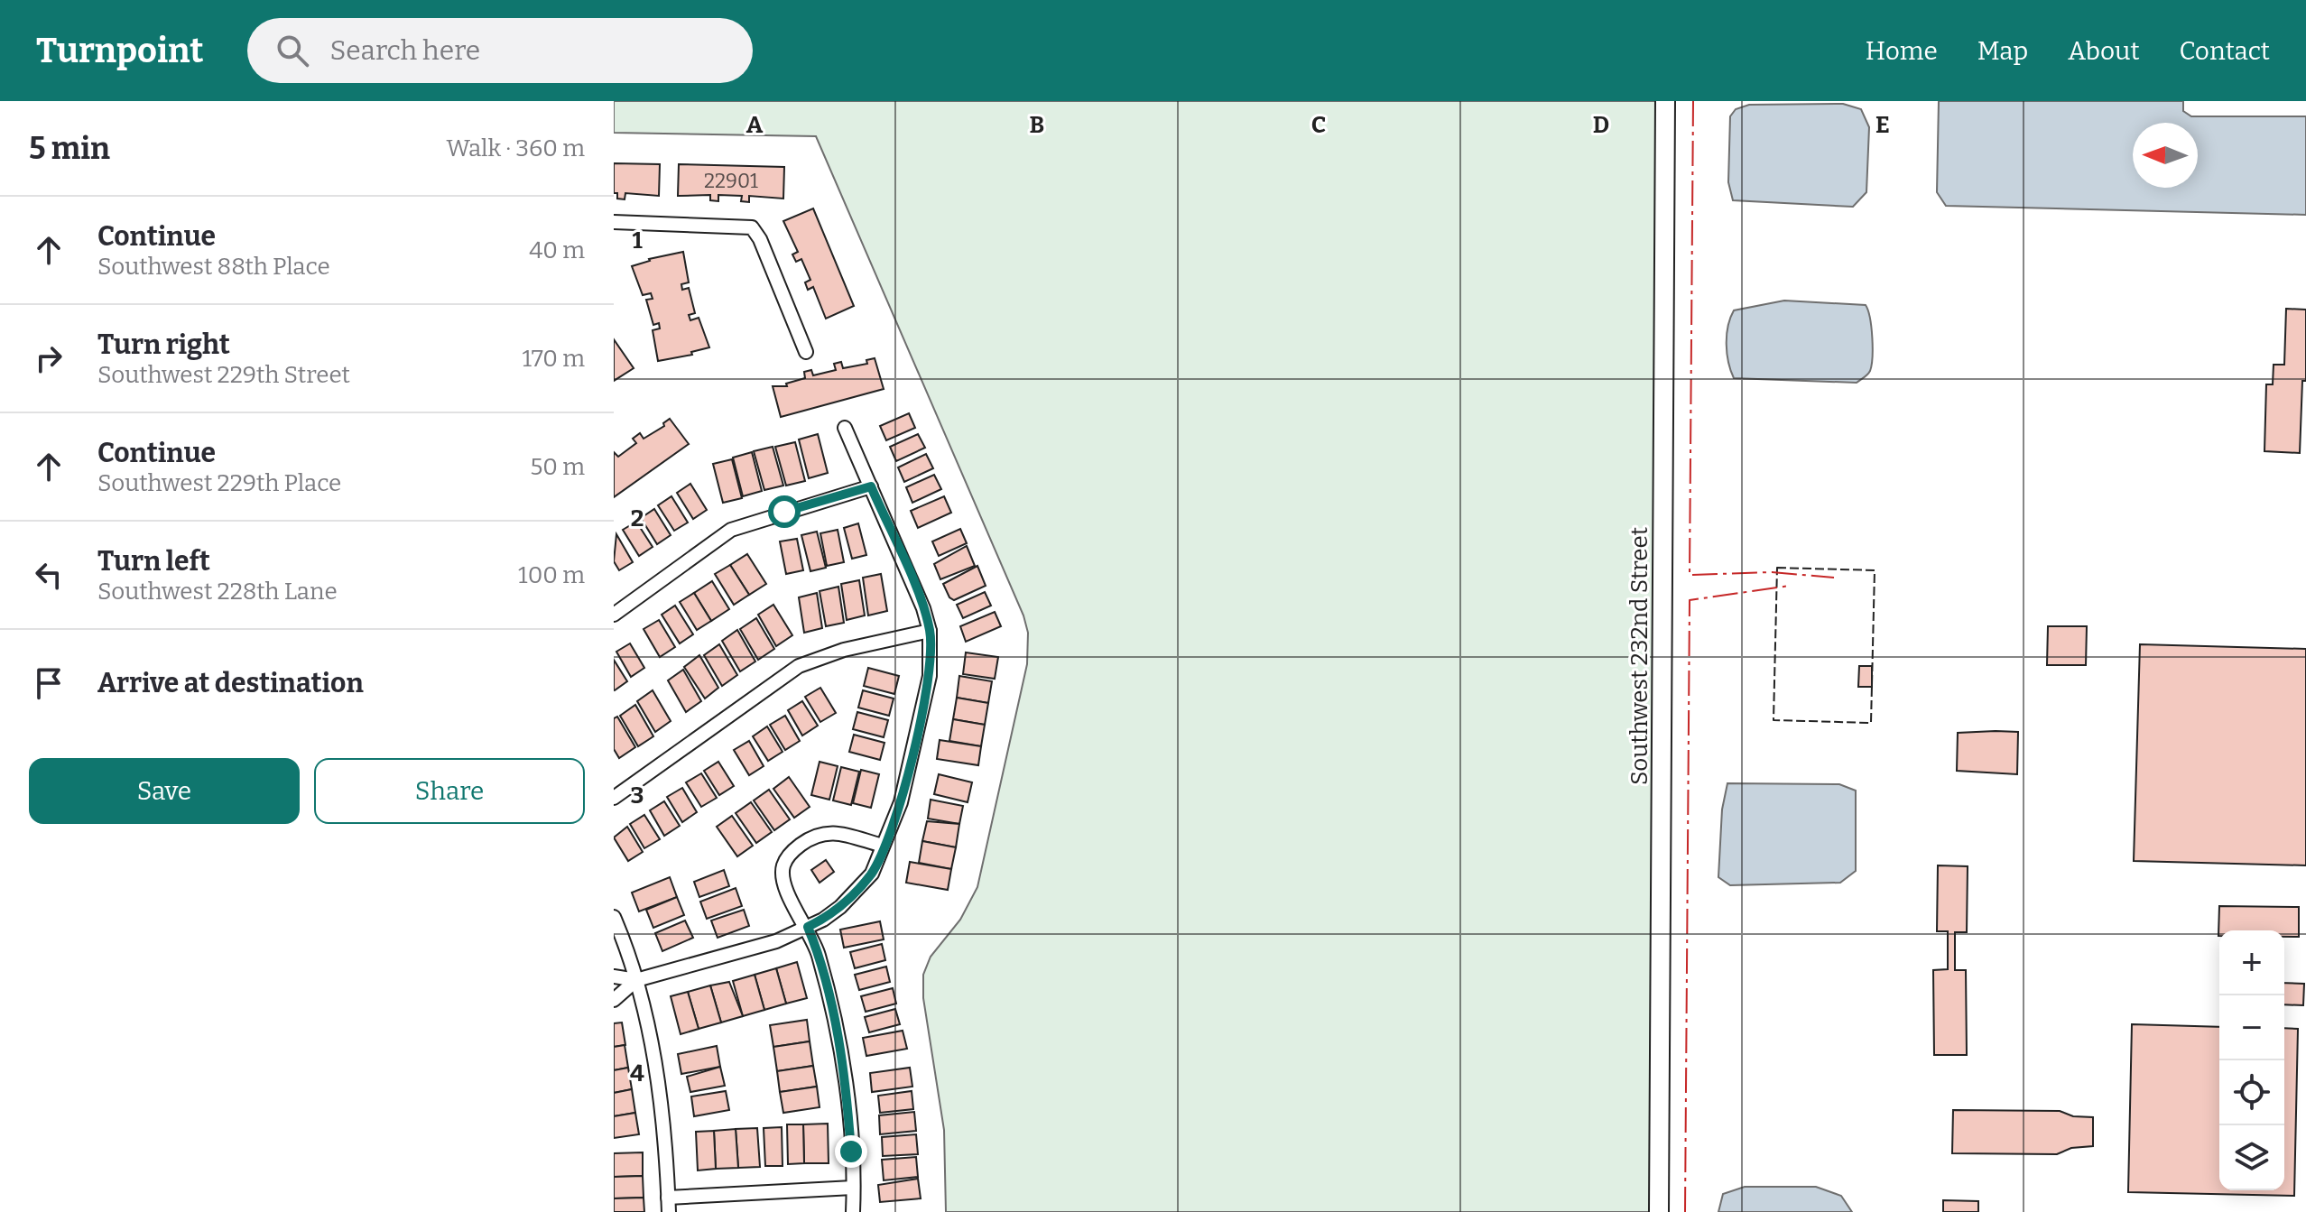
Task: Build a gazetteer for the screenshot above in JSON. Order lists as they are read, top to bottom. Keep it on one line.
{"streets":{"street":["Southwest 232nd Street"]},"house_numbers":["22901"],"north":"left","page":{"header":"Turnpoint","search":"Search here","nav":["Home","Map","About","Contact"],"heading":["5 min","Walk · 360 m"],"list":[["Continue","Southwest 88th Place","40 m"],["Turn right","Southwest 229th Street","170 m"],["Continue","Southwest 229th Place","50 m"],["Turn left","Southwest 228th Lane","100 m"],"Arrive at destination"],"buttons":["Save","Share"],"map_buttons":["+","−"]},"grid":{"columns":["A","B","C","D","E"],"rows":["1","2","3","4"]}}
